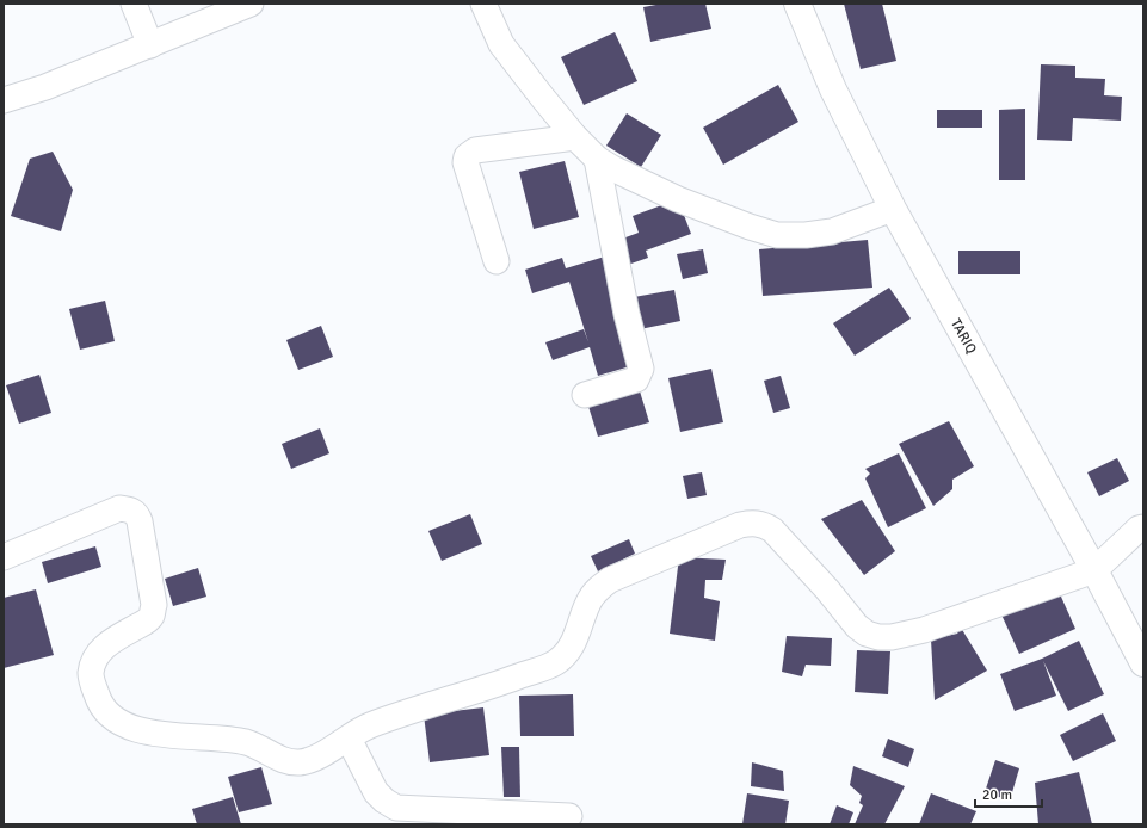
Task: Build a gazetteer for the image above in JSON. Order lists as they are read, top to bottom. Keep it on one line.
{"streets":{"main road":["TARIQ"]},"scale_bar":"20 m"}
